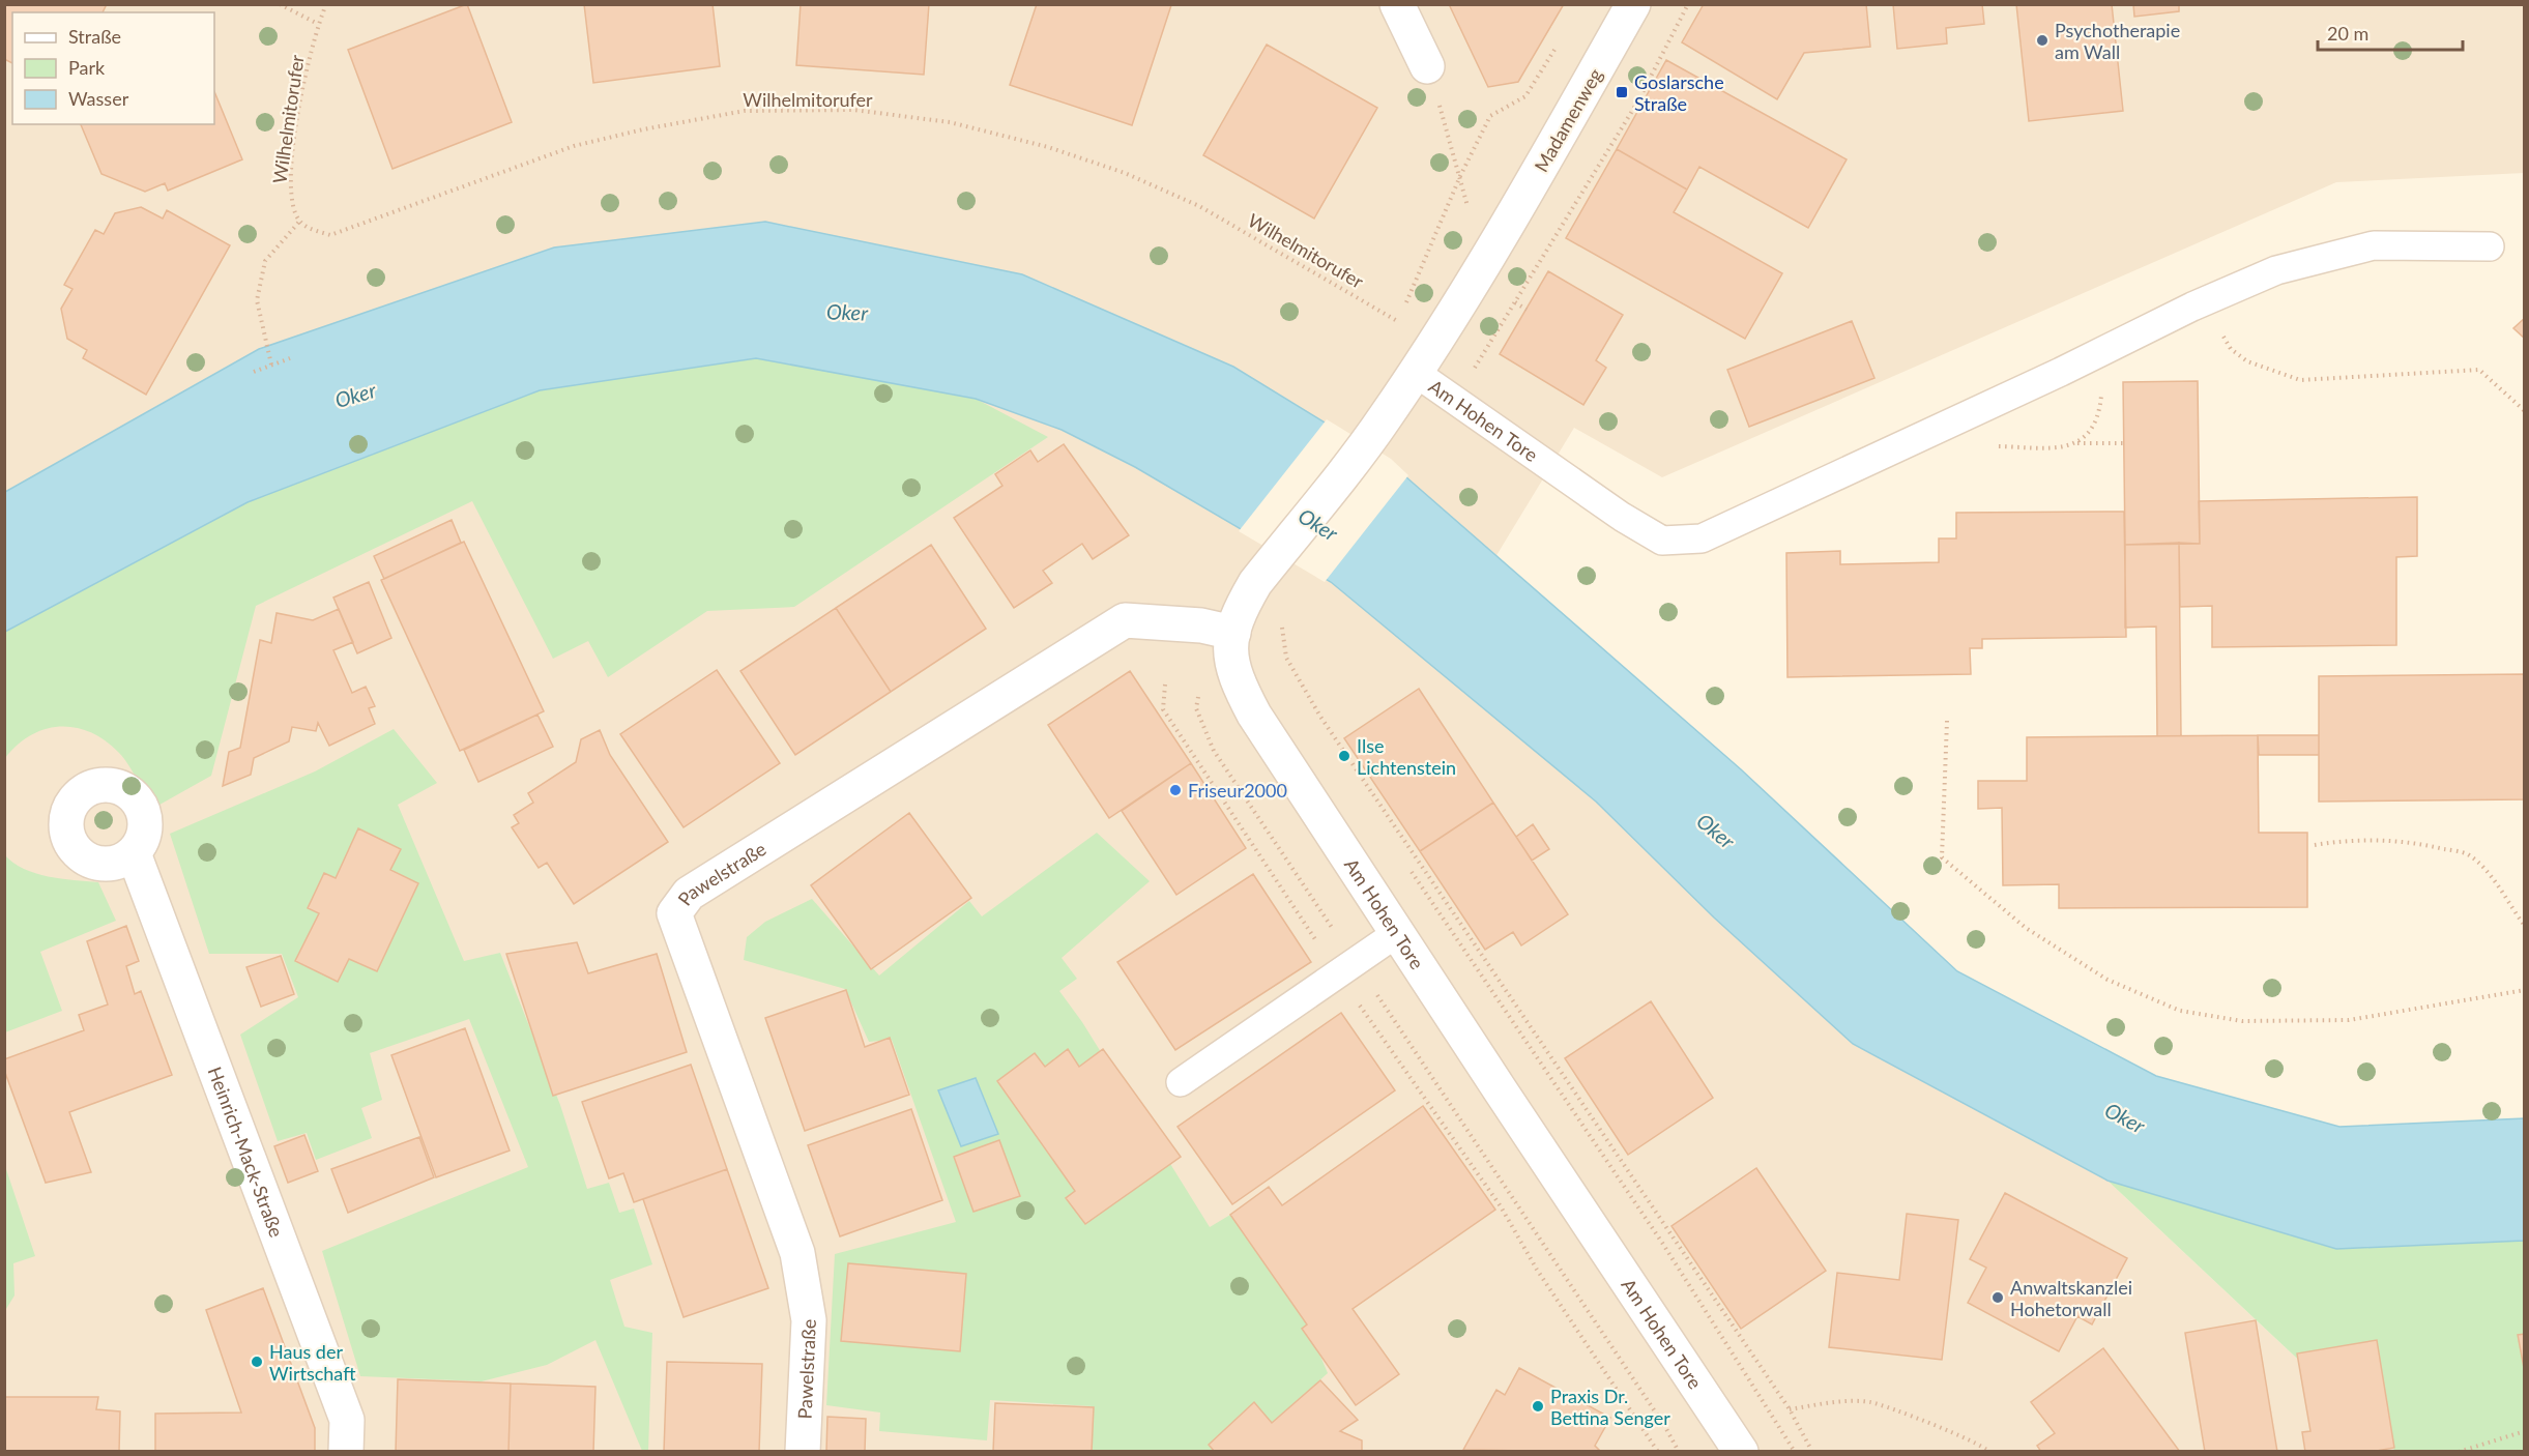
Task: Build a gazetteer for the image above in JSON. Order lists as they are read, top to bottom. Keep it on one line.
{"streets":{"street":["Madamenweg","Am Hohen Tore","Pawelstraße","Heinrich-Mack-Straße"],"path":["Wilhelmitorufer"]},"crossings":[["Wilhelmitorufer","Am Hohen Tore"],["Madamenweg","Am Hohen Tore"],["Am Hohen Tore","Pawelstraße"]],"water":["Oker"],"places":{"other":["Psychotherapie am Wall","Ilse Lichtenstein","Friseur2000","Anwaltskanzlei Hohetorwall","Haus der Wirtschaft","Praxis Dr. Bettina Senger"],"transit":["Goslarsche Straße"]},"legend":["Straße","Park","Wasser"],"scale_bar":"20 m"}
